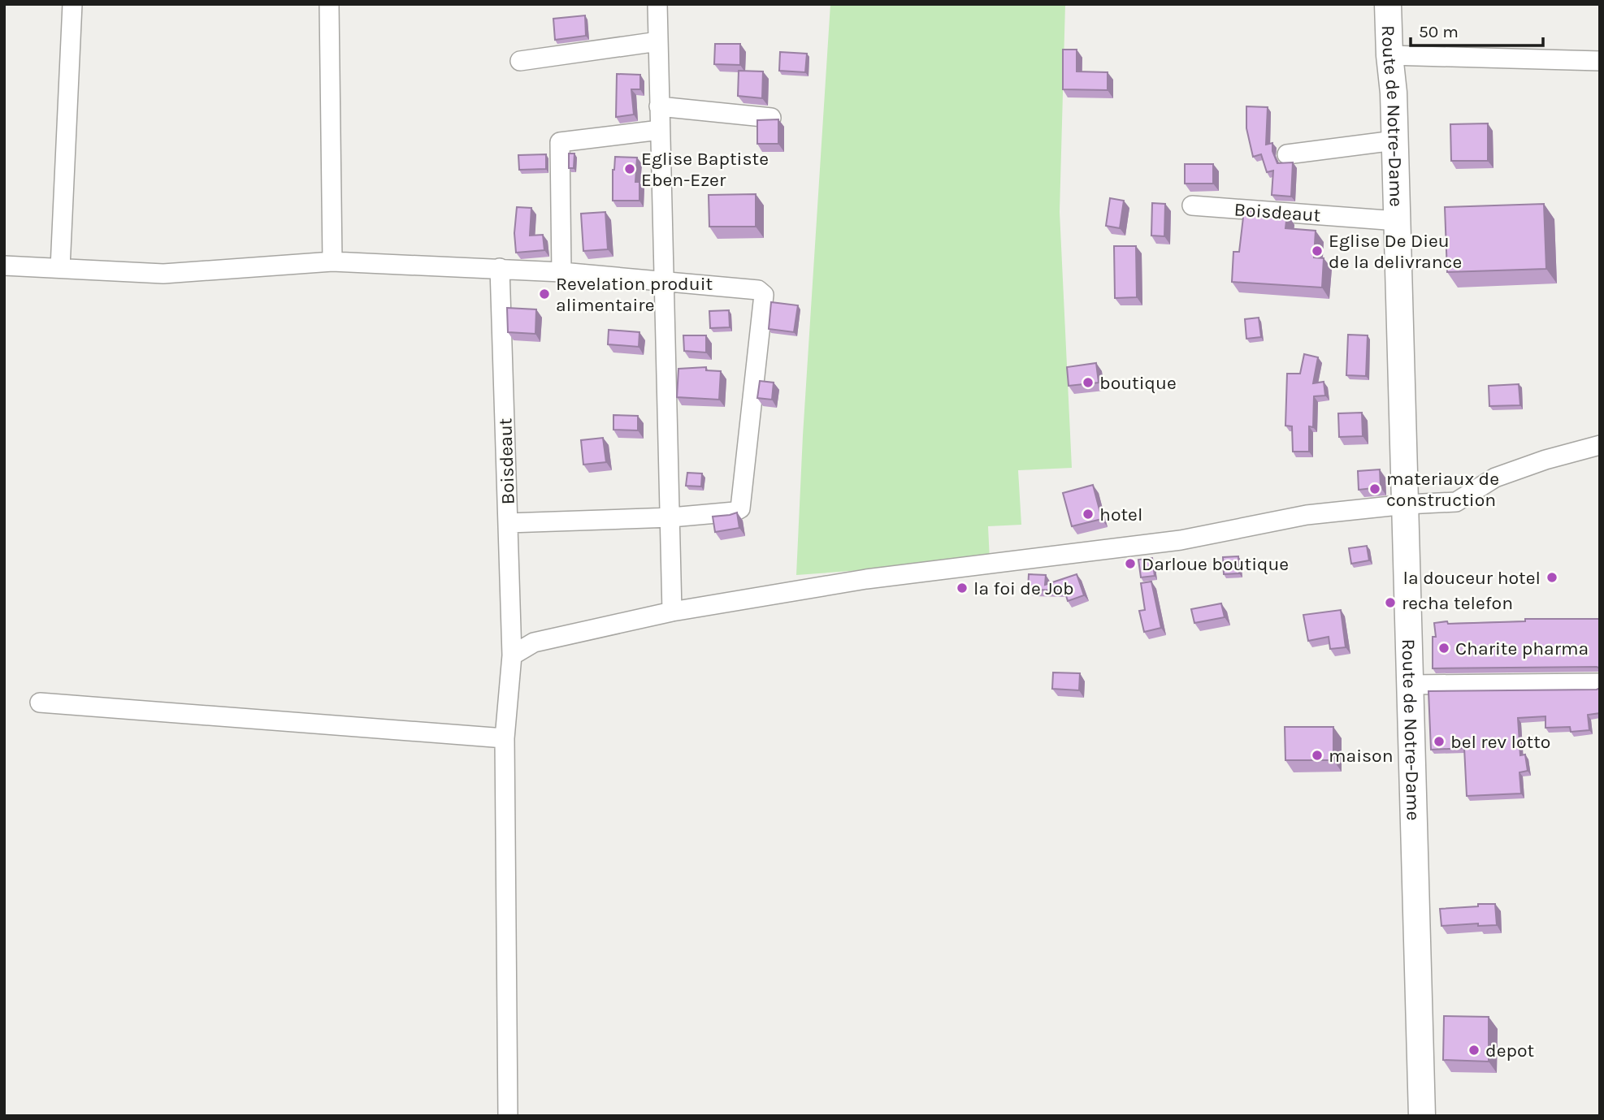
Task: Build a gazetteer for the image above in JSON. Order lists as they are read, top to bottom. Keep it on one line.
{"streets":{"street":["Route de Notre-Dame","Boisdeaut"]},"crossings":[["Route de Notre-Dame","Boisdeaut"]],"places":["Eglise Baptiste Eben-Ezer","Eglise De Dieu de la delivrance","Revelation produit alimentaire","boutique","materiaux de construction","hotel","Darloue boutique","la douceur hotel","la foi de Job","recha telefon","Charite pharma","bel rev lotto","maison","depot"],"scale_bar":"50 m"}
